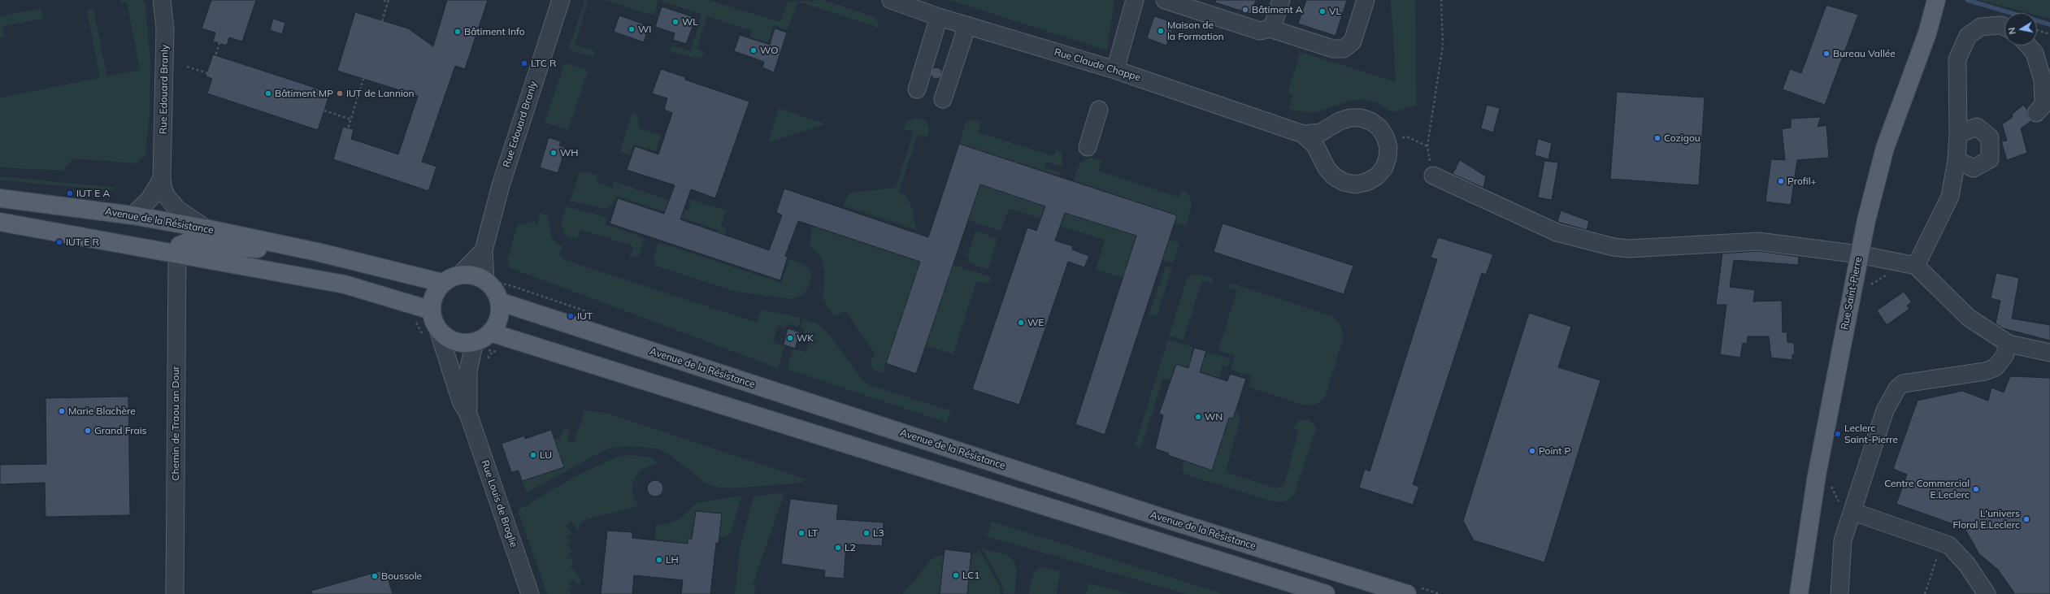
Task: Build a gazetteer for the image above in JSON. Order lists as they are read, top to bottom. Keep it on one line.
{"streets":{"main road":["Avenue de la Résistance","Rue Saint-Pierre"],"street":["Rue Claude Chappe","Rue Edouard Branly","Chemin de Traou an Dour","Rue Louis de Broglie"]},"crossings":[["Rue Edouard Branly","Avenue de la Résistance"],["Rue Edouard Branly","Rue Louis de Broglie"],["Avenue de la Résistance","Chemin de Traou an Dour"],["Avenue de la Résistance","Rue Louis de Broglie"]],"places":["Bâtiment A","VL","WL","WI","Maison de la Formation","Bâtiment Info","WO","Bureau Vallée","LTC R","Bâtiment MP","IUT de Lannion","Cozigou","WH","Profil+","IUT E A","IUT E R","IUT","WE","WK","Marie Blachère","WN","Grand Frais","Leclerc Saint-Pierre","Point P","LU","Centre Commercial E.Leclerc","L'univers Floral E.Leclerc","LT","L3","L2","LH","LC1","Boussole"],"north":"left"}
